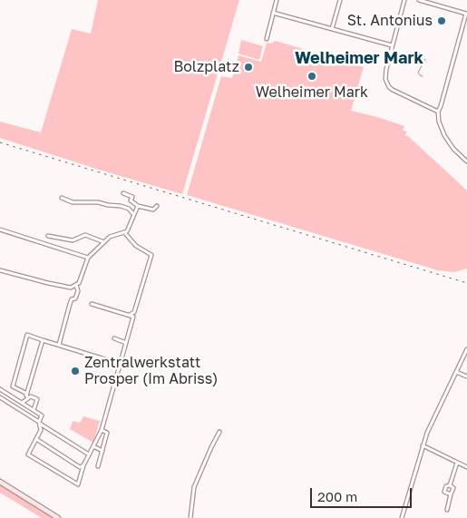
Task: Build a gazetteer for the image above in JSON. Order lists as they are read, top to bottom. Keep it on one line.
{"districts":["Welheimer Mark"],"places":["St. Antonius","Bolzplatz","Welheimer Mark","Zentralwerkstatt Prosper (Im Abriss)"],"scale_bar":"200 m"}
